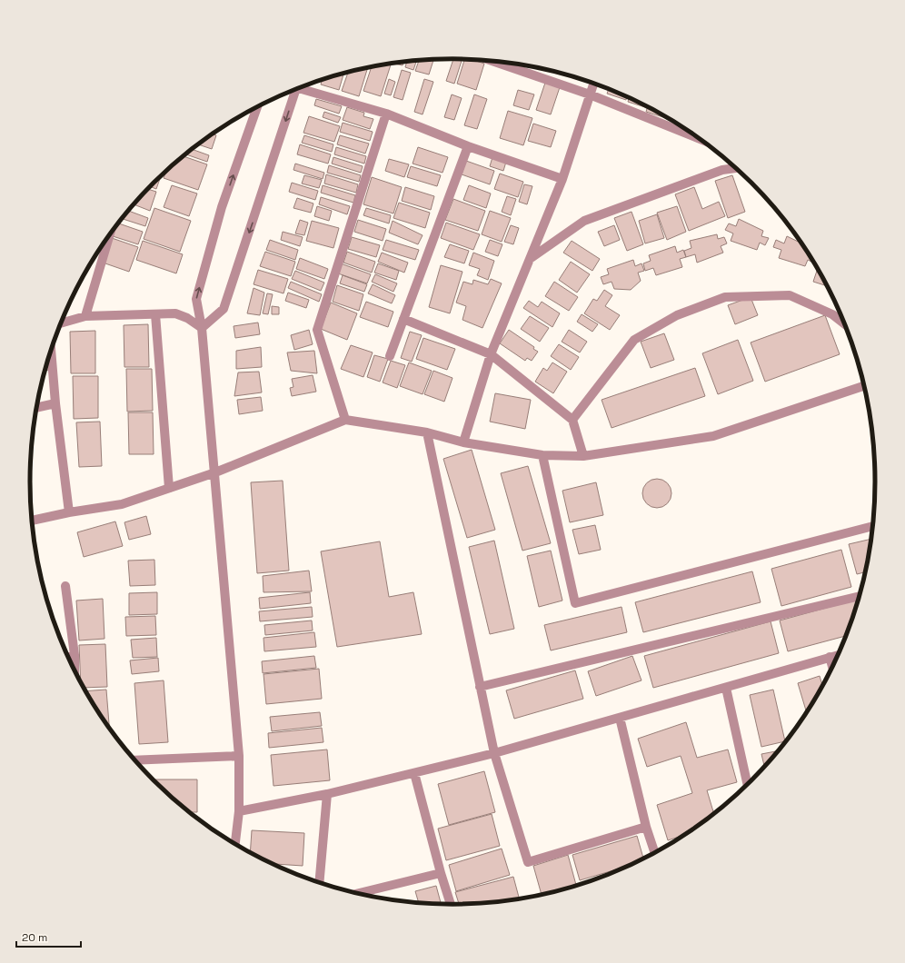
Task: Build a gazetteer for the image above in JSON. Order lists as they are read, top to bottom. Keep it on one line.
{"scale_bar":"20 m"}
